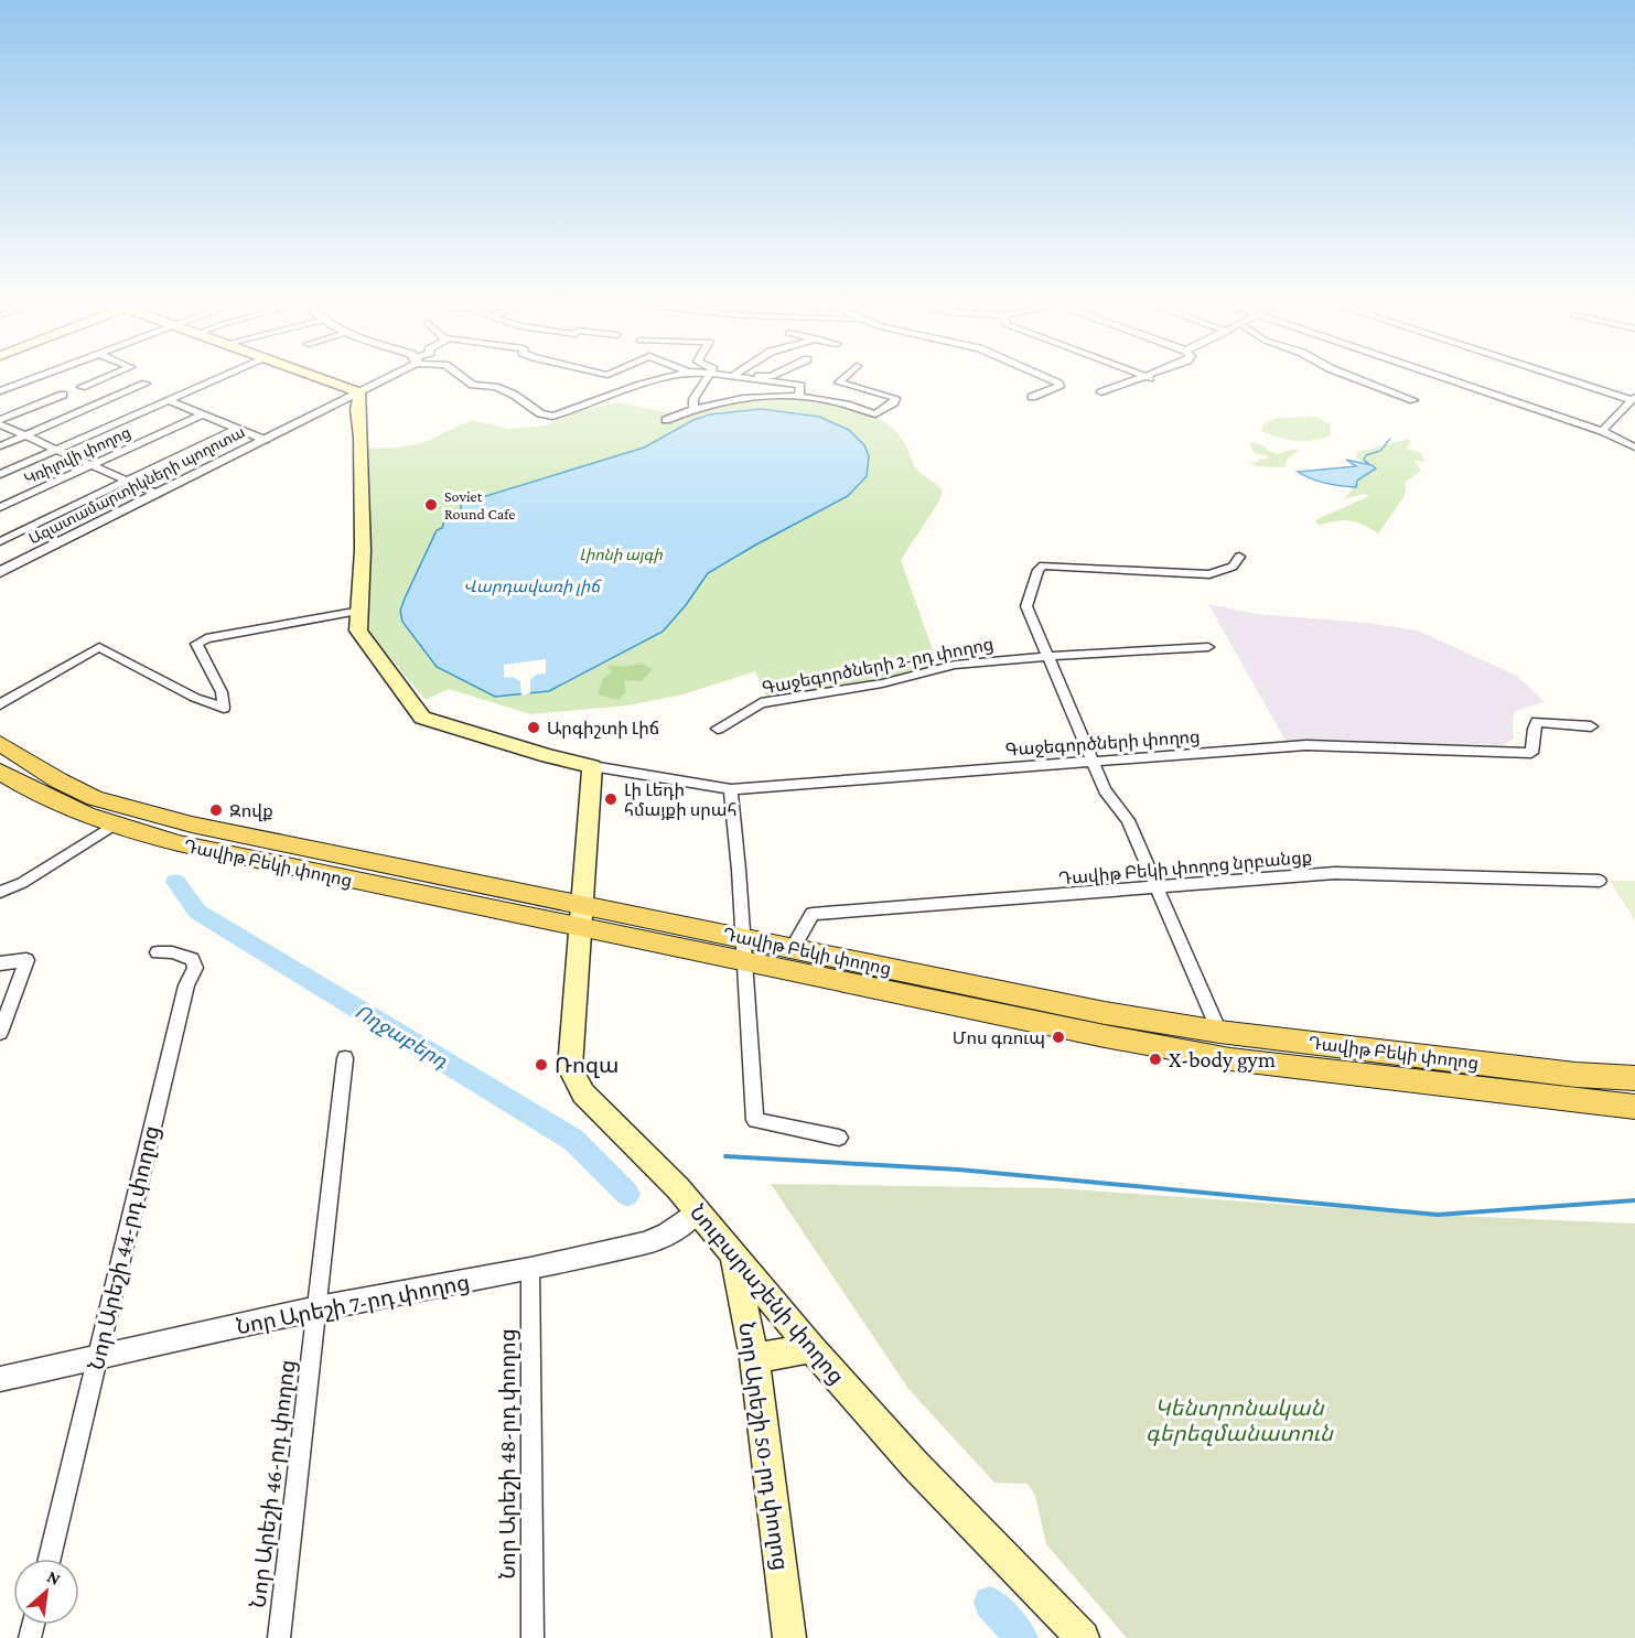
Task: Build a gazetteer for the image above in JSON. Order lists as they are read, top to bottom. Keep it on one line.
{"streets":{"main road":["Դավիթ Բեկի փողոց","Նուբարաշենի փողոց","Նոր Արեշի 50-րդ փողոց"],"street":["Կռիլովի փողոց","Ազատամարտիկների պողոտա","Գաջեգործների 2-րդ փողոց","Գաջեգործների փողոց","Դավիթ Բեկի փողոց նրբանցք","Նոր Արեշի 44-րդ փողոց","Նոր Արեշի 7-րդ փողոց","Նոր Արեշի 48-րդ փողոց","Նոր Արեշի 46-րդ փողոց"]},"crossings":[["Գաջեգործների փողոց","Նուբարաշենի փողոց"],["Դավիթ Բեկի փողոց","Դավիթ Բեկի փողոց նրբանցք"],["Դավիթ Բեկի փողոց","Նուբարաշենի փողոց"],["Նոր Արեշի 44-րդ փողոց","Նոր Արեշի 7-րդ փողոց"],["Նուբարաշենի փողոց","Նոր Արեշի 7-րդ փողոց"],["Նուբարաշենի փողոց","Նոր Արեշի 50-րդ փողոց"],["Նոր Արեշի 7-րդ փողոց","Նոր Արեշի 48-րդ փողոց"],["Նոր Արեշի 7-րդ փողոց","Նոր Արեշի 46-րդ փողոց"]],"water":["Վարդավառի լիճ","Ողջաբերդ"],"parks":["Լիոնի այգի","Կենտրոնական գերեզմանատուն"],"places":["Soviet Round Cafe","Արգիշտի Լիճ","Լի Լեդի հմայքի սրահ","Զովք","Մոս գռուպ","X-body gym","Ռոզա"],"north":"top right"}
